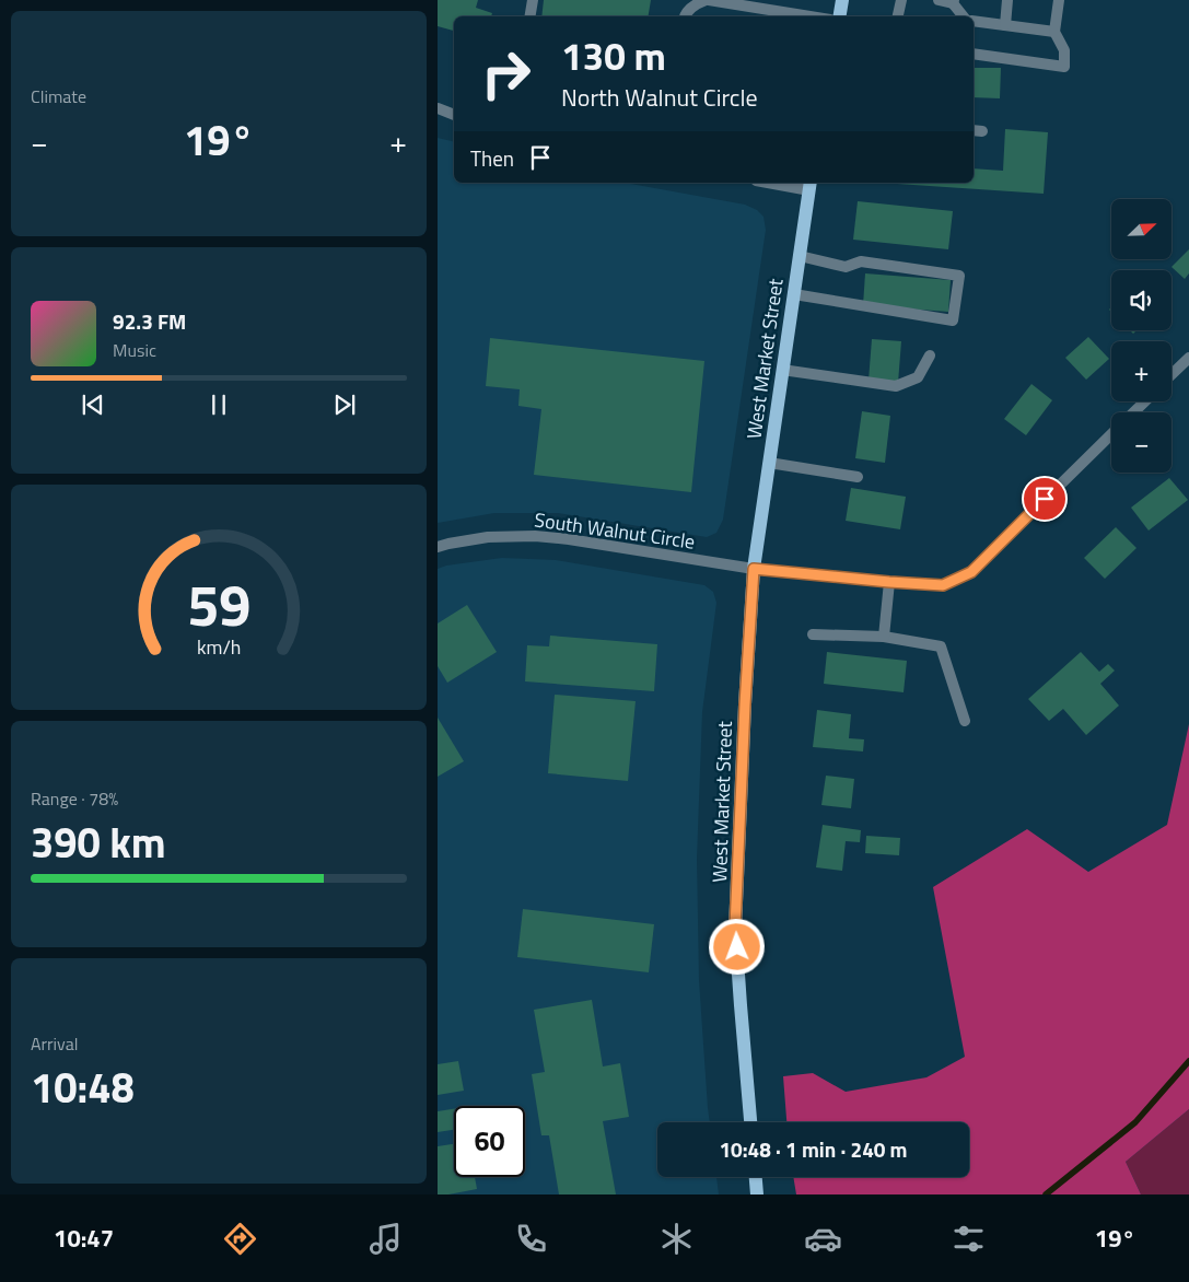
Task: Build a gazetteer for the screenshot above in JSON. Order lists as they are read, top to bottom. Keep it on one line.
{"streets":{"main road":["West Market Street"],"street":["South Walnut Circle"]},"crossings":[["West Market Street","South Walnut Circle"]],"north":"top right","page":{"tile":["Climate",["Range · 78%","390 km"],["Arrival","10:48"]],"turn":["130 m","North Walnut Circle"],"heat":["−","19°","+"],"then":"Then","map_buttons":["+","−"],"song":["92.3 FM","Music"],"limit":"60","trip":"10:48 · 1 min · 240 m","tabs":["10:47","19°"],"gauge":["59","km/h"]}}
